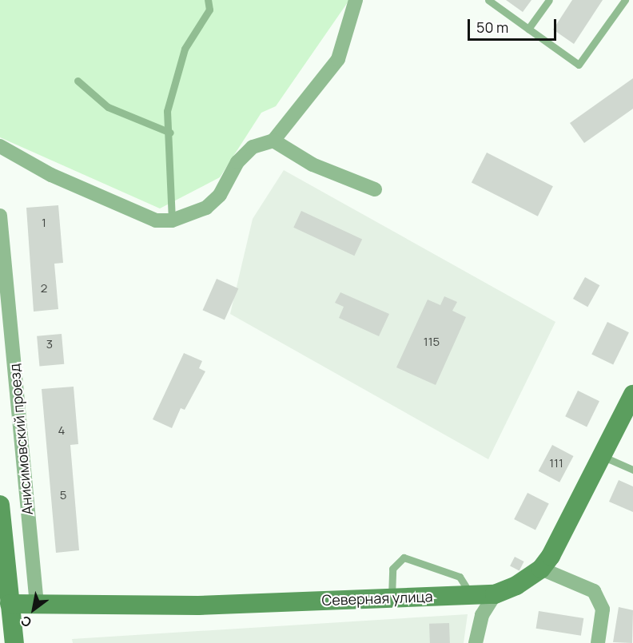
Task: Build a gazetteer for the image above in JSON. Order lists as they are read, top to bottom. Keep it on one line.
{"streets":{"street":["Анисимовский проезд","Северная улица"]},"crossings":[["Анисимовский проезд","Северная улица"]],"house_numbers":["1","2","115","3","4","111","5"],"scale_bar":"50 m","north":"bottom left"}
